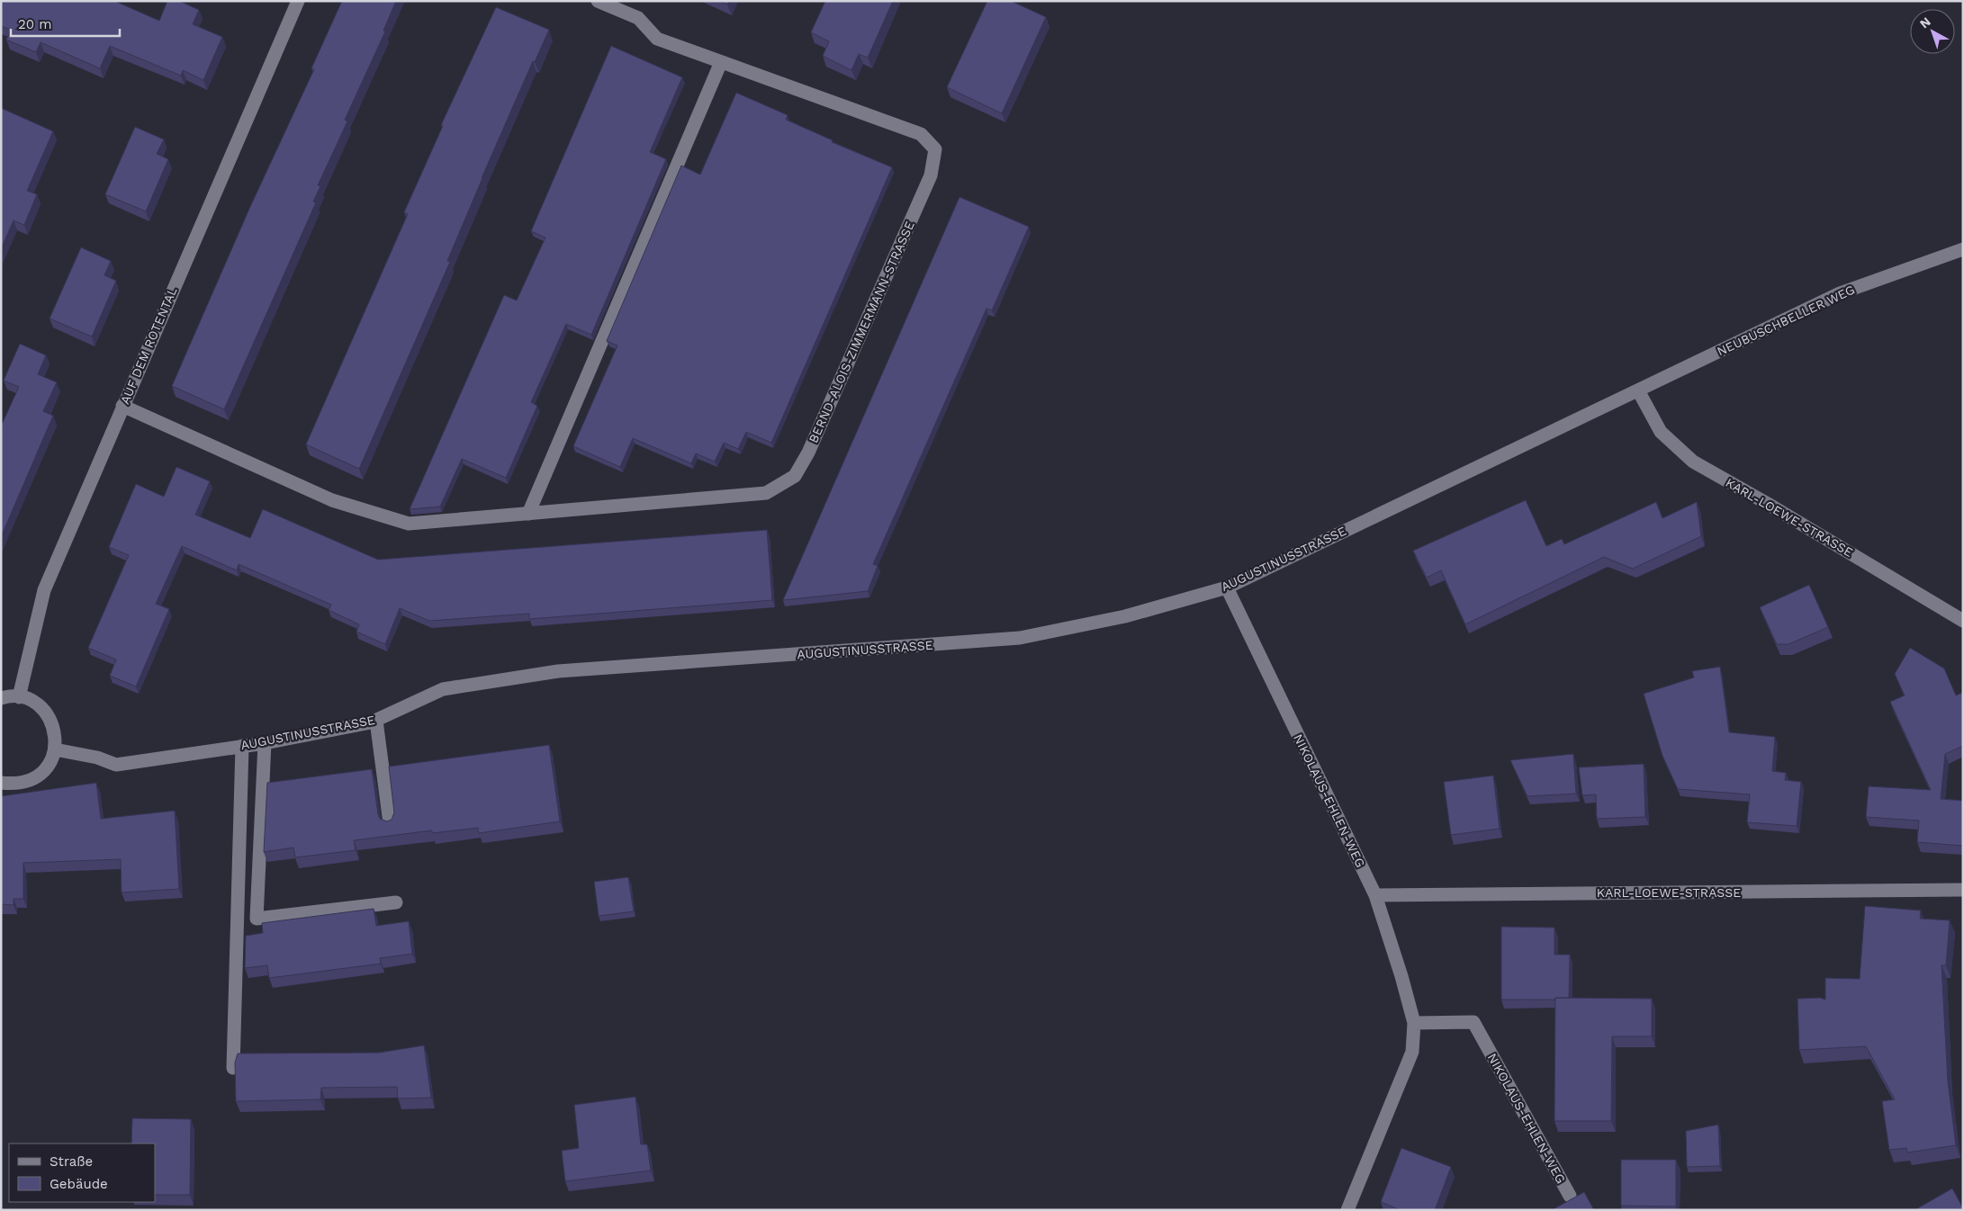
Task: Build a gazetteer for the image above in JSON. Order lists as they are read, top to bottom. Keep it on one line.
{"streets":{"street":["NEUBUSCHBELLER WEG","BERND-ALOIS-ZIMMERMANN-STRASSE","AUF DEM ROTENTAL","KARL-LOEWE-STRASSE","AUGUSTINUSSTRASSE","NIKOLAUS-EHLEN-WEG"]},"crossings":[["NEUBUSCHBELLER WEG","KARL-LOEWE-STRASSE"],["NEUBUSCHBELLER WEG","AUGUSTINUSSTRASSE"],["BERND-ALOIS-ZIMMERMANN-STRASSE","AUF DEM ROTENTAL"],["KARL-LOEWE-STRASSE","AUGUSTINUSSTRASSE"],["KARL-LOEWE-STRASSE","NIKOLAUS-EHLEN-WEG"],["AUGUSTINUSSTRASSE","NIKOLAUS-EHLEN-WEG"]],"legend":["Straße","Gebäude"],"scale_bar":"20 m","north":"top left"}
